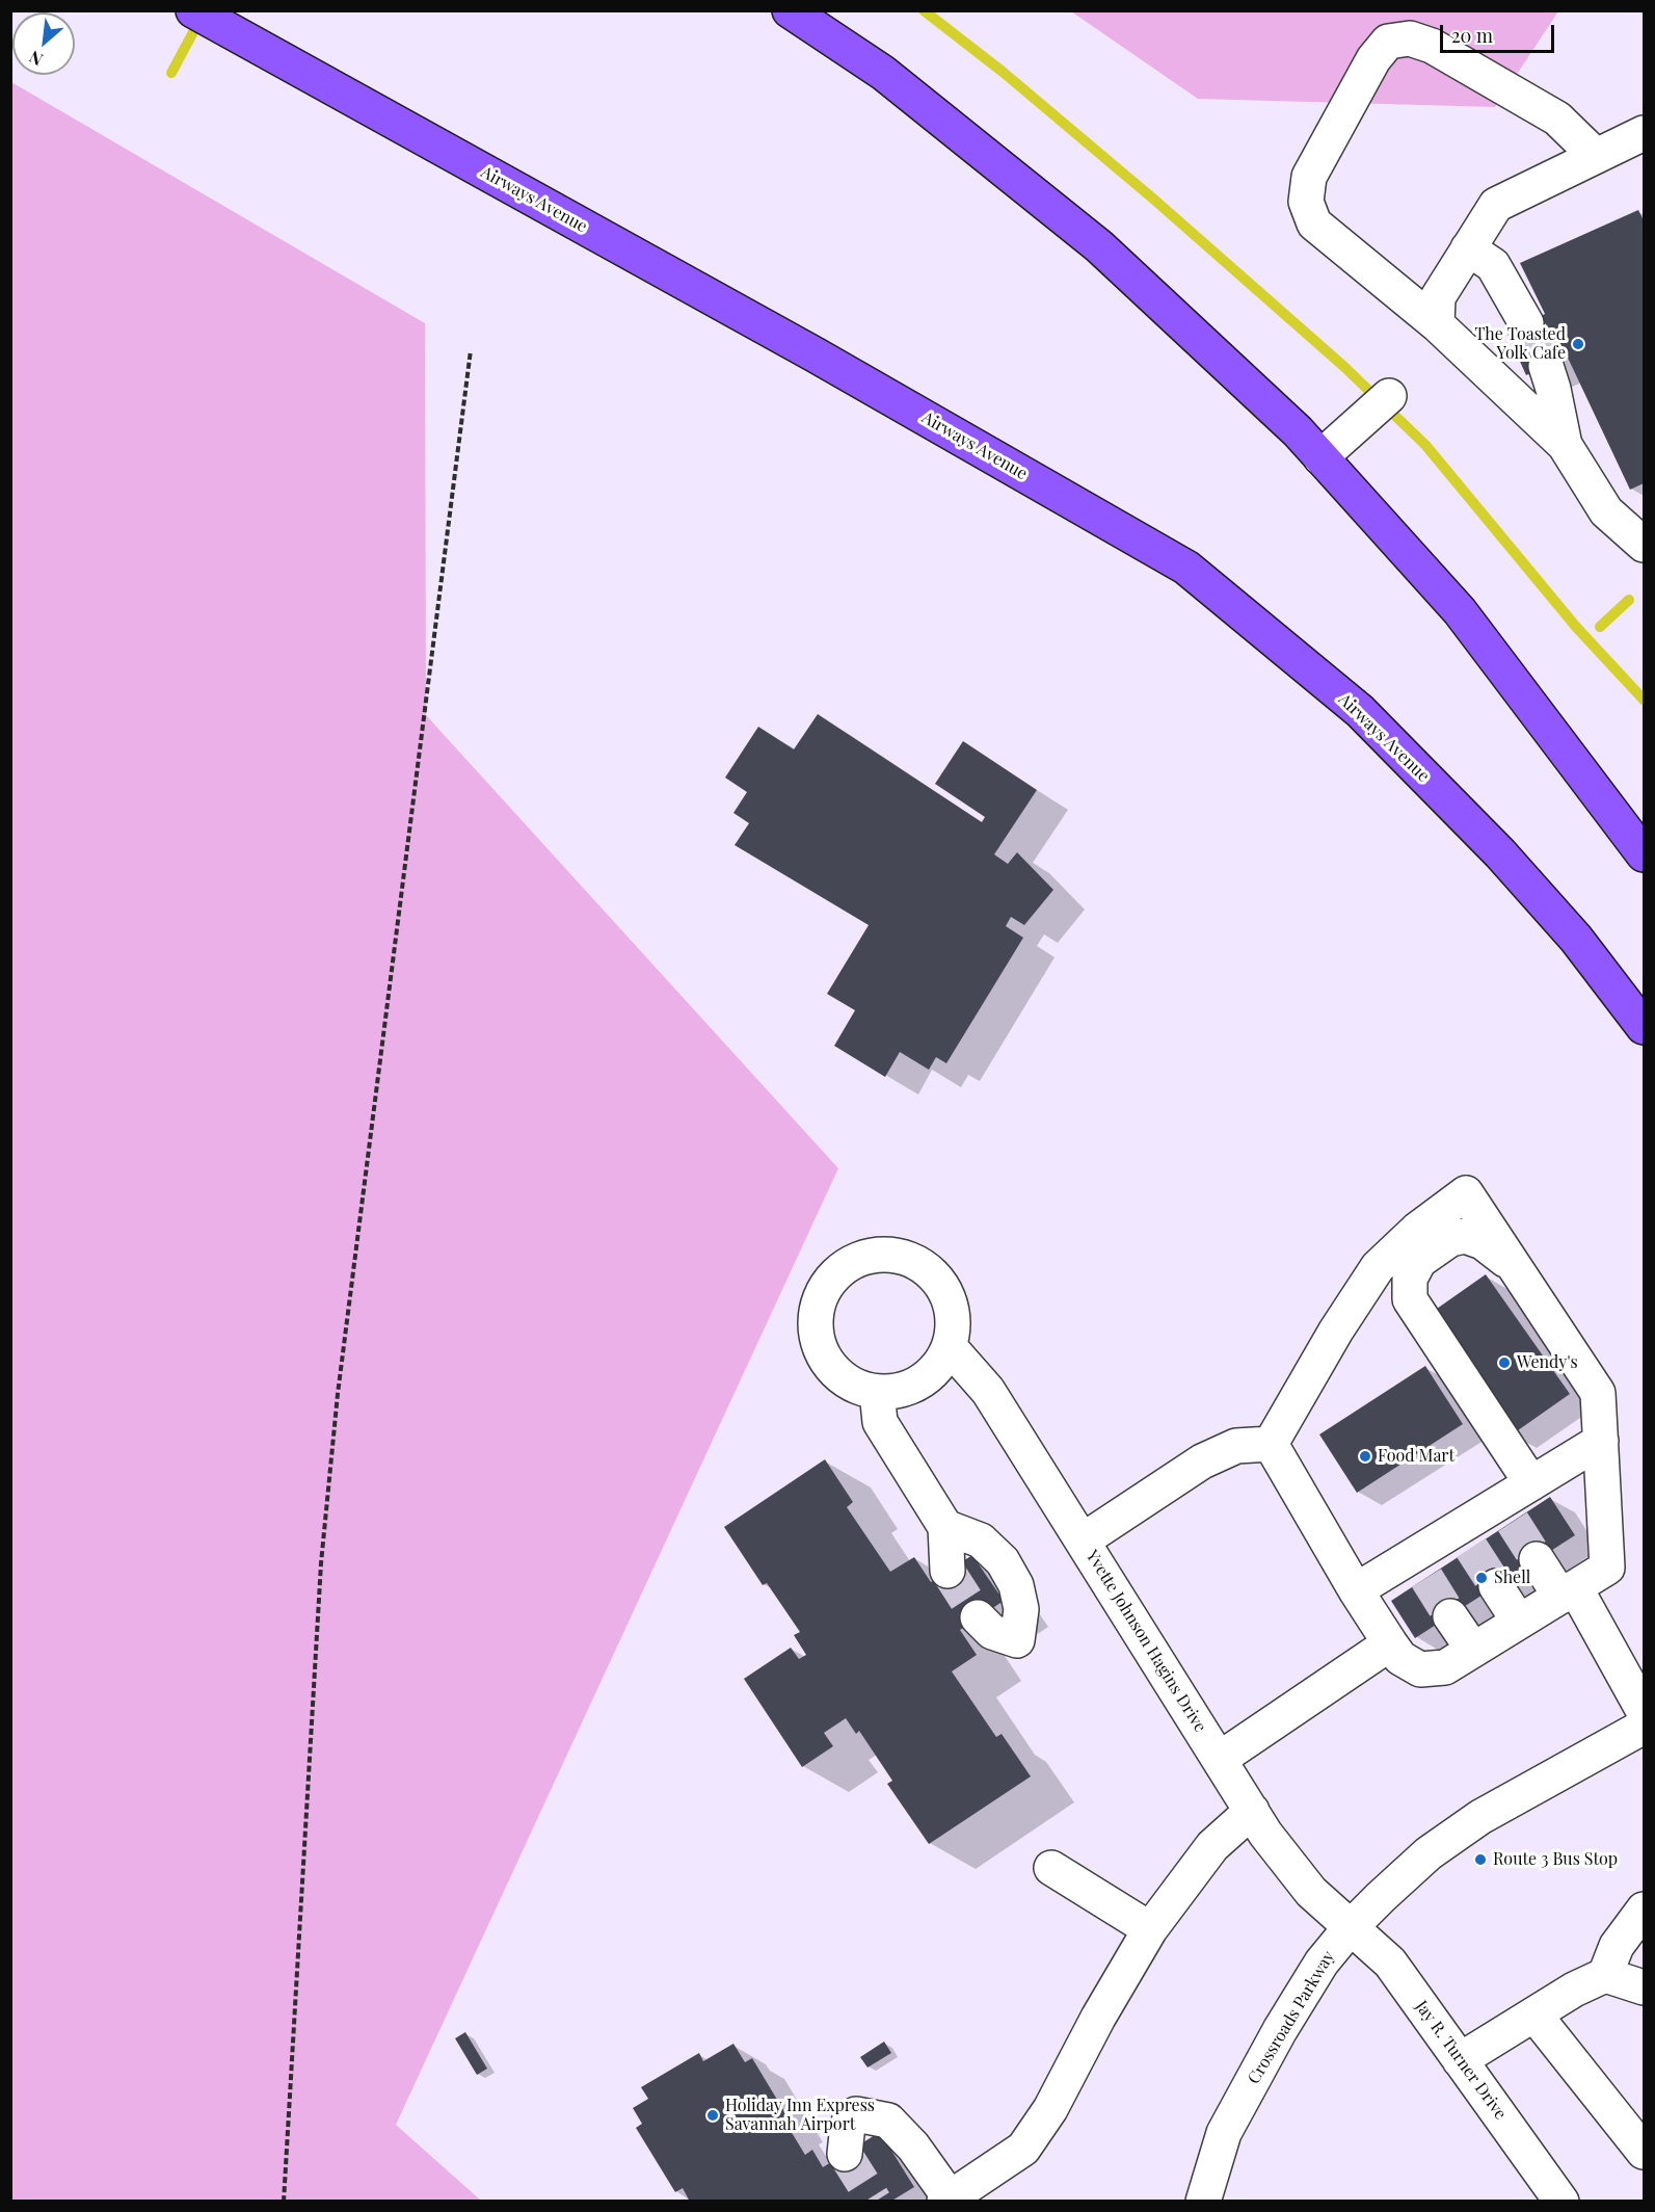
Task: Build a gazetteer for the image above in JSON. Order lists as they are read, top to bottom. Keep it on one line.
{"streets":{"main road":["Airways Avenue"],"street":["Yvette Johnson Hagins Drive","Crossroads Parkway","Jay R. Turner Drive"]},"crossings":[["Yvette Johnson Hagins Drive","Crossroads Parkway"],["Yvette Johnson Hagins Drive","Jay R. Turner Drive"],["Crossroads Parkway","Jay R. Turner Drive"]],"places":["The Toasted Yolk Cafe","Wendy's","Food Mart","Shell","Route 3 Bus Stop","Holiday Inn Express Savannah Airport"],"scale_bar":"20 m","north":"bottom left"}
